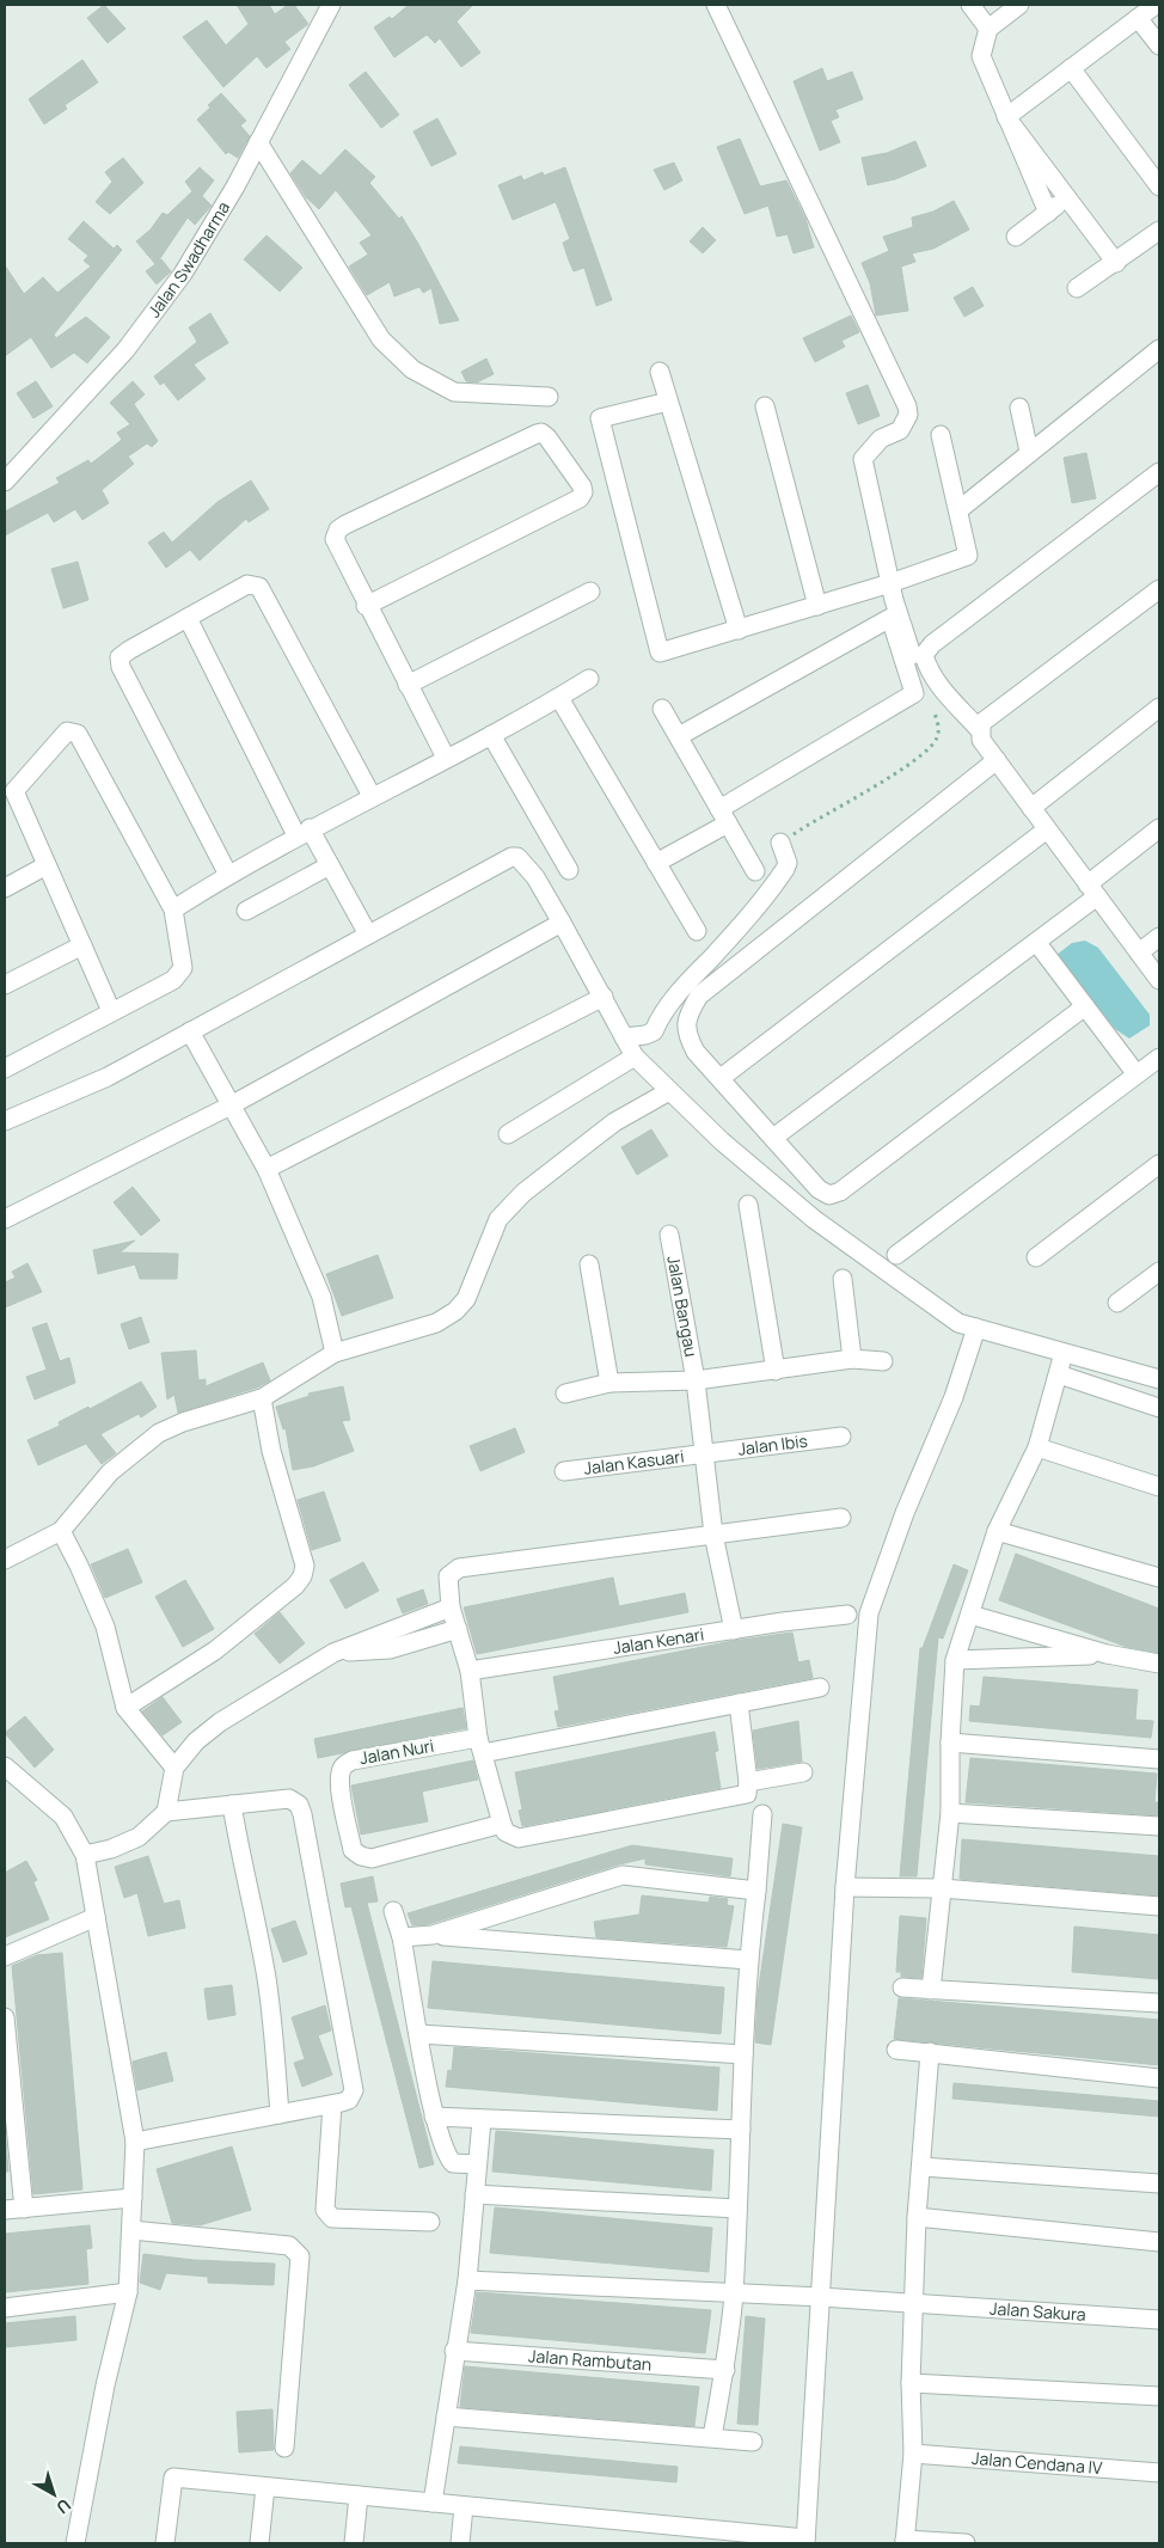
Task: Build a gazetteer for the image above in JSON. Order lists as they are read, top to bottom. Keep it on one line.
{"streets":{"street":["Jalan Swadharma","Jalan Bangau","Jalan Ibis","Jalan Kasuari","Jalan Kenari","Jalan Nuri","Jalan Sakura","Jalan Rambutan","Jalan Cendana IV"]},"crossings":[["Jalan Bangau","Jalan Ibis"],["Jalan Bangau","Jalan Kasuari"],["Jalan Bangau","Jalan Kenari"],["Jalan Ibis","Jalan Kasuari"]],"north":"bottom right"}
